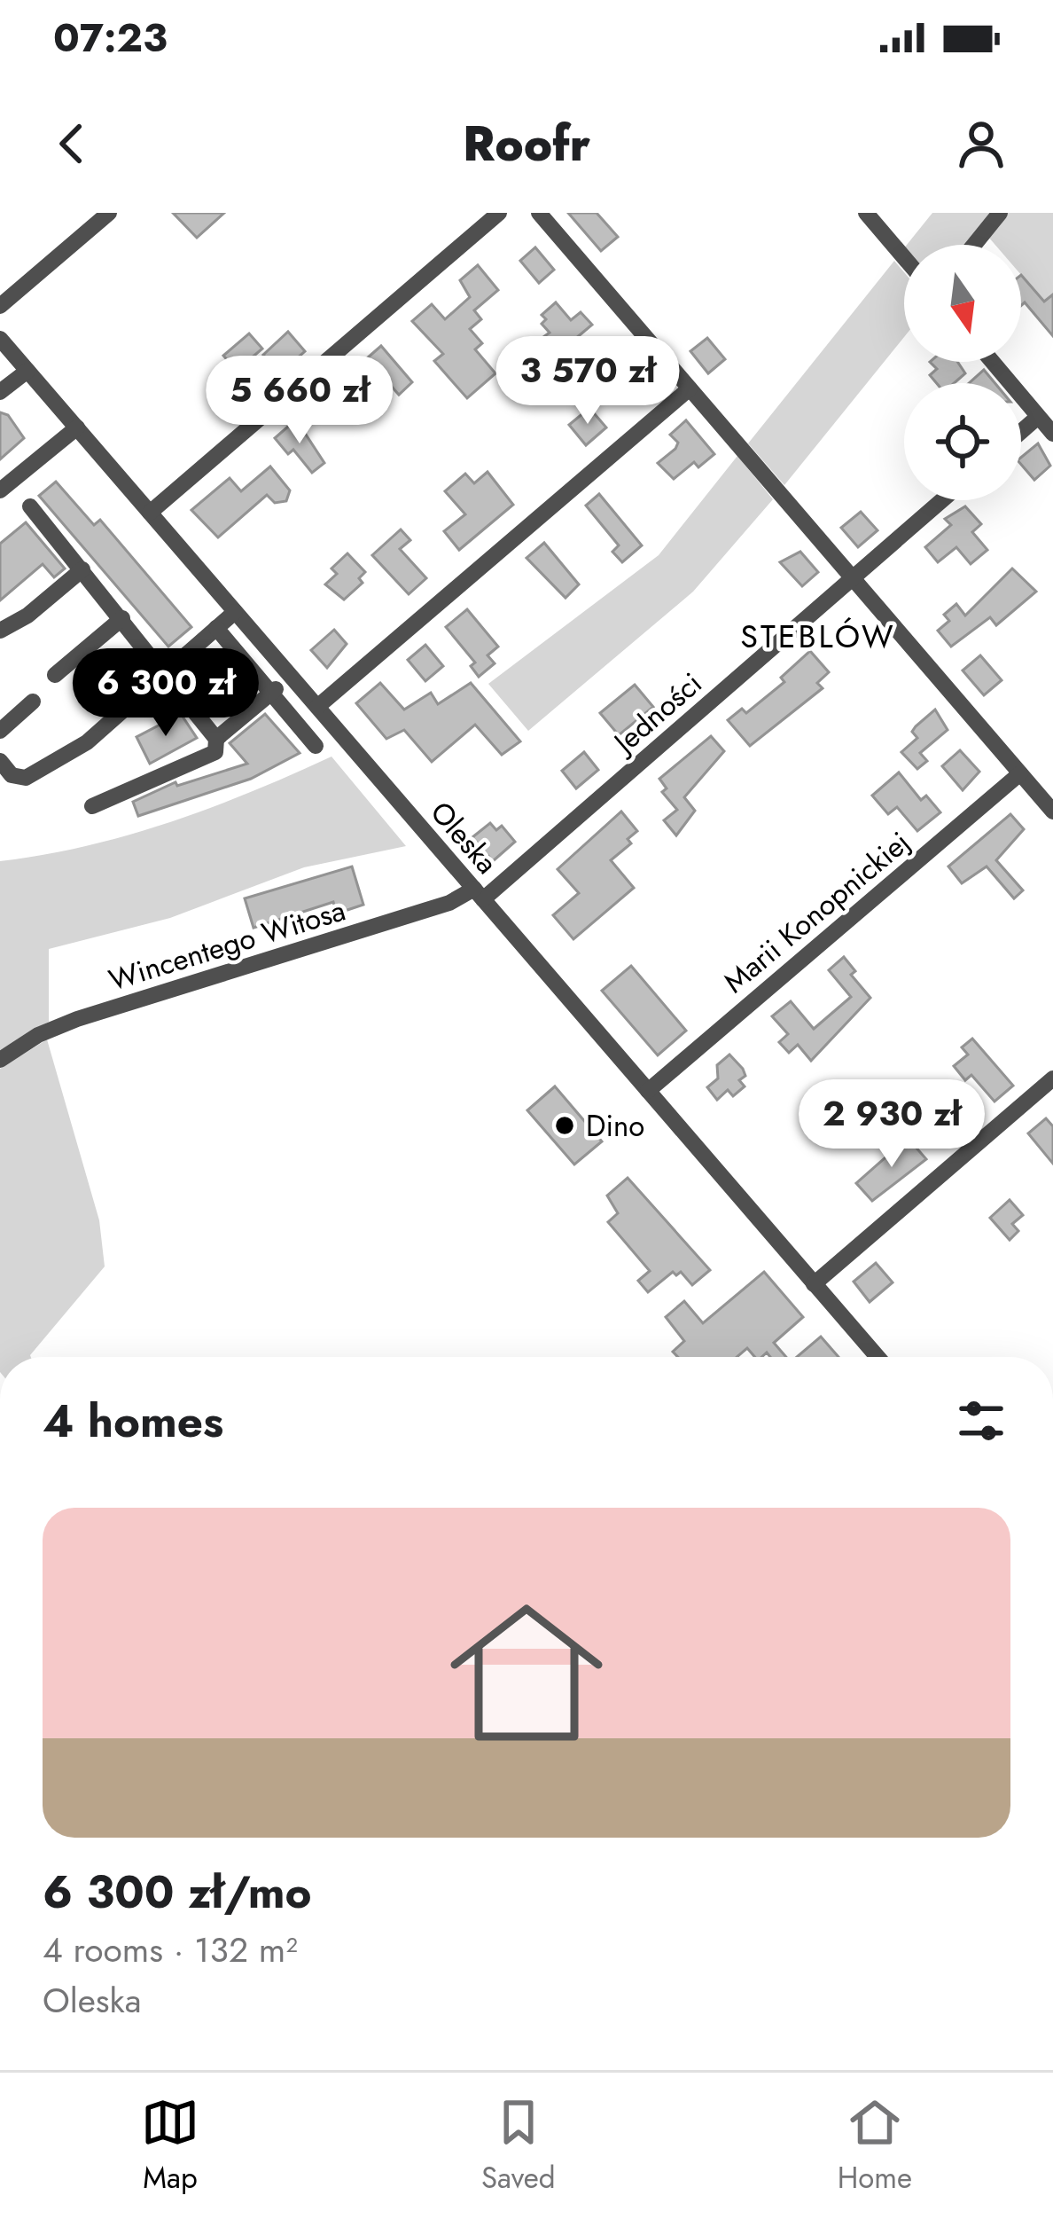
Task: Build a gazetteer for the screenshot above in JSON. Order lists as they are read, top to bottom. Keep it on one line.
{"streets":{"street":["Jedności","Oleska","Marii Konopnickiej","Wincentego Witosa"]},"crossings":[["Jedności","Oleska"],["Jedności","Wincentego Witosa"],["Oleska","Marii Konopnickiej"],["Oleska","Wincentego Witosa"]],"districts":["STEBLÓW"],"places":["Dino"],"north":"bottom","page":{"status":"07:23","header":"Roofr","price":["3 570 zł","5 660 zł","6 300 zł","2 930 zł"],"heading":"4 homes","list":[{"name":"6 300 zł/mo","note":"4 rooms · 132 m² · Oleska"}],"tabs":["Map","Saved","Home"]}}
